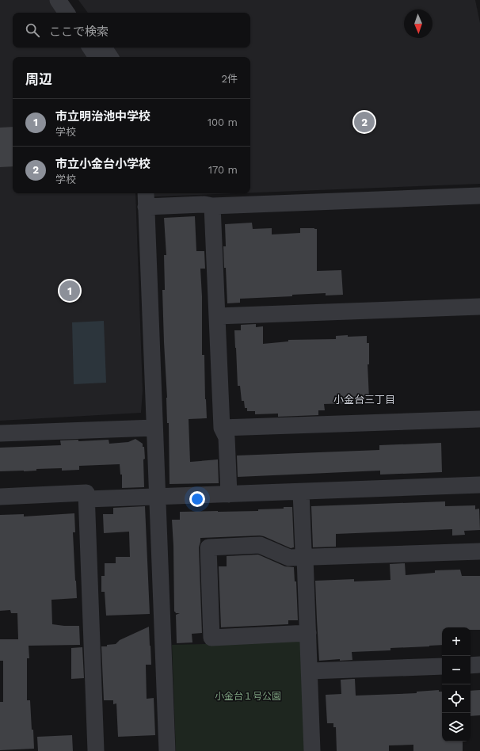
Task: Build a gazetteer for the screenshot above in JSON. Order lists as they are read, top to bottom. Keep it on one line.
{"districts":["小金台三丁目"],"parks":["小金台１号公園"],"north":"bottom","page":{"search":"ここで検索","heading":["周辺","2件"],"list":[{"mark":"1","name":"市立明治池中学校","note":"学校","value":"100 m"},{"mark":"2","name":"市立小金台小学校","note":"学校","value":"170 m"}],"pins":["2","1"],"map_buttons":["+","−"]}}
